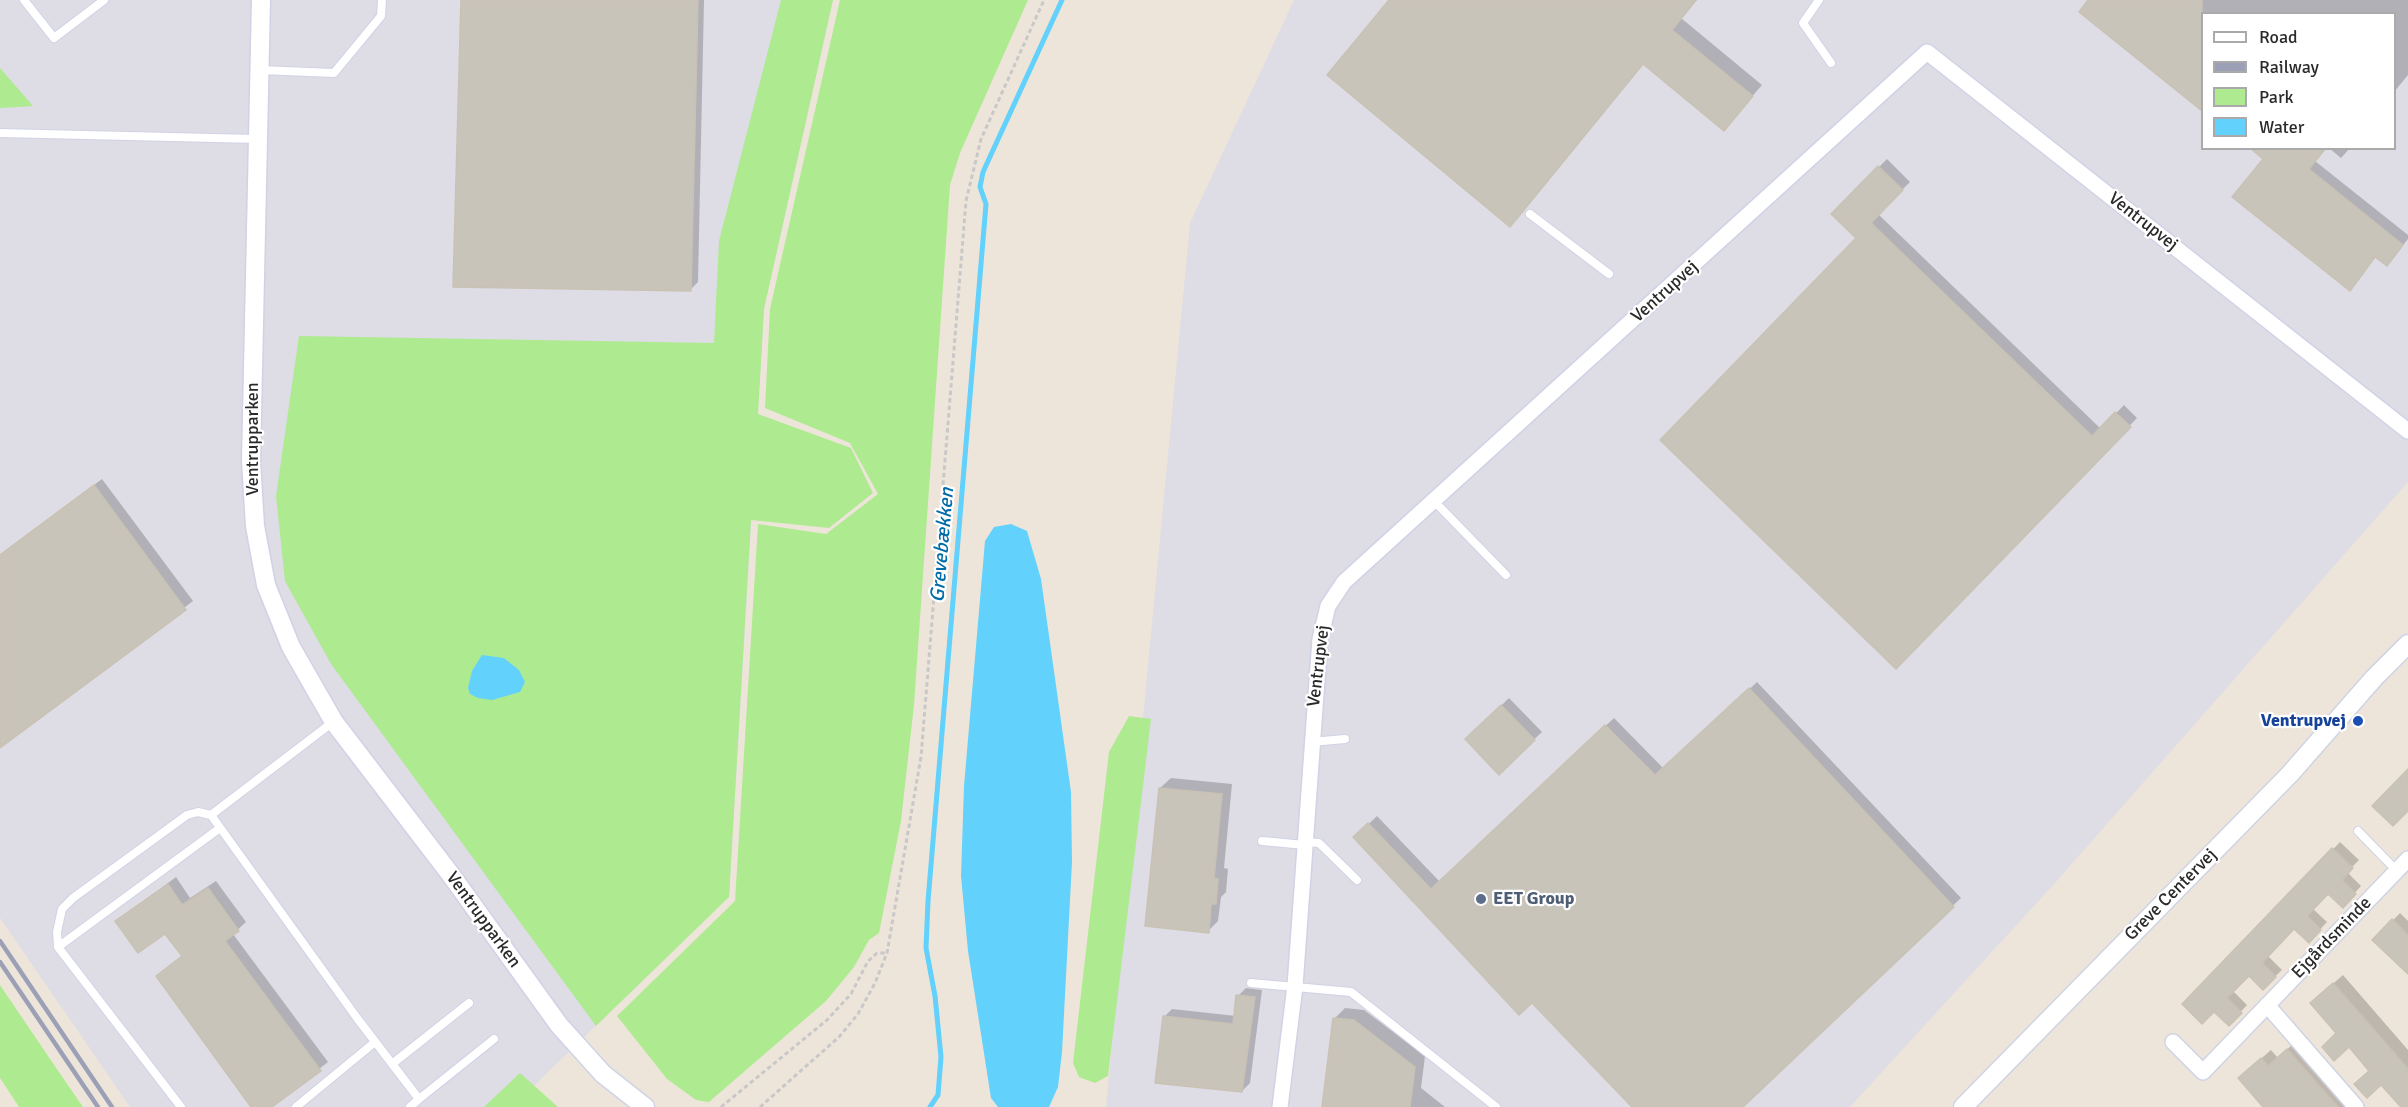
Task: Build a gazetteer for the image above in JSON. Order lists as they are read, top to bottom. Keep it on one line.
{"streets":{"street":["Ventrupvej","Ventrupparken","Greve Centervej","Ejgårdsminde"]},"water":["Grevebækken"],"places":["Ventrupvej","EET Group"],"legend":["Road","Railway","Park","Water"]}
